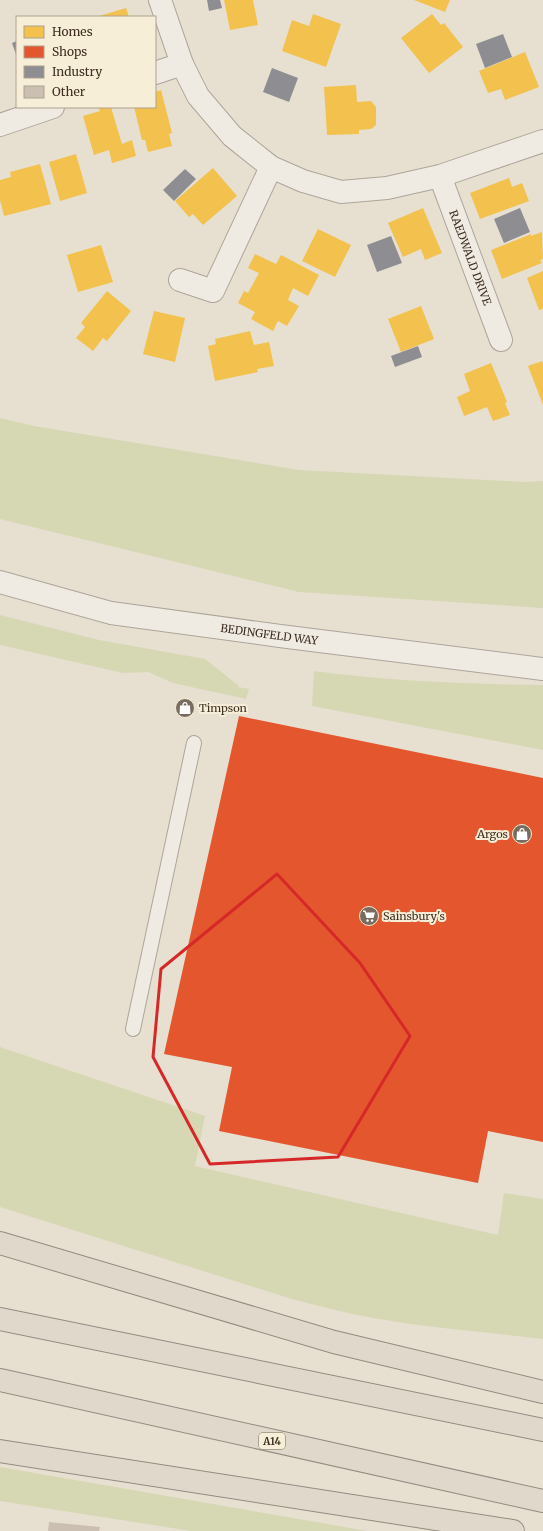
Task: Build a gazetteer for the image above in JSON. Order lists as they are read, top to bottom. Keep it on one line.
{"streets":{"highway":["A14"],"street":["RAEDWALD DRIVE","BEDINGFELD WAY"]},"places":{"shop":["Timpson","Argos"],"supermarket":["Sainsbury's"]},"legend":["Homes","Shops","Industry","Other"]}
